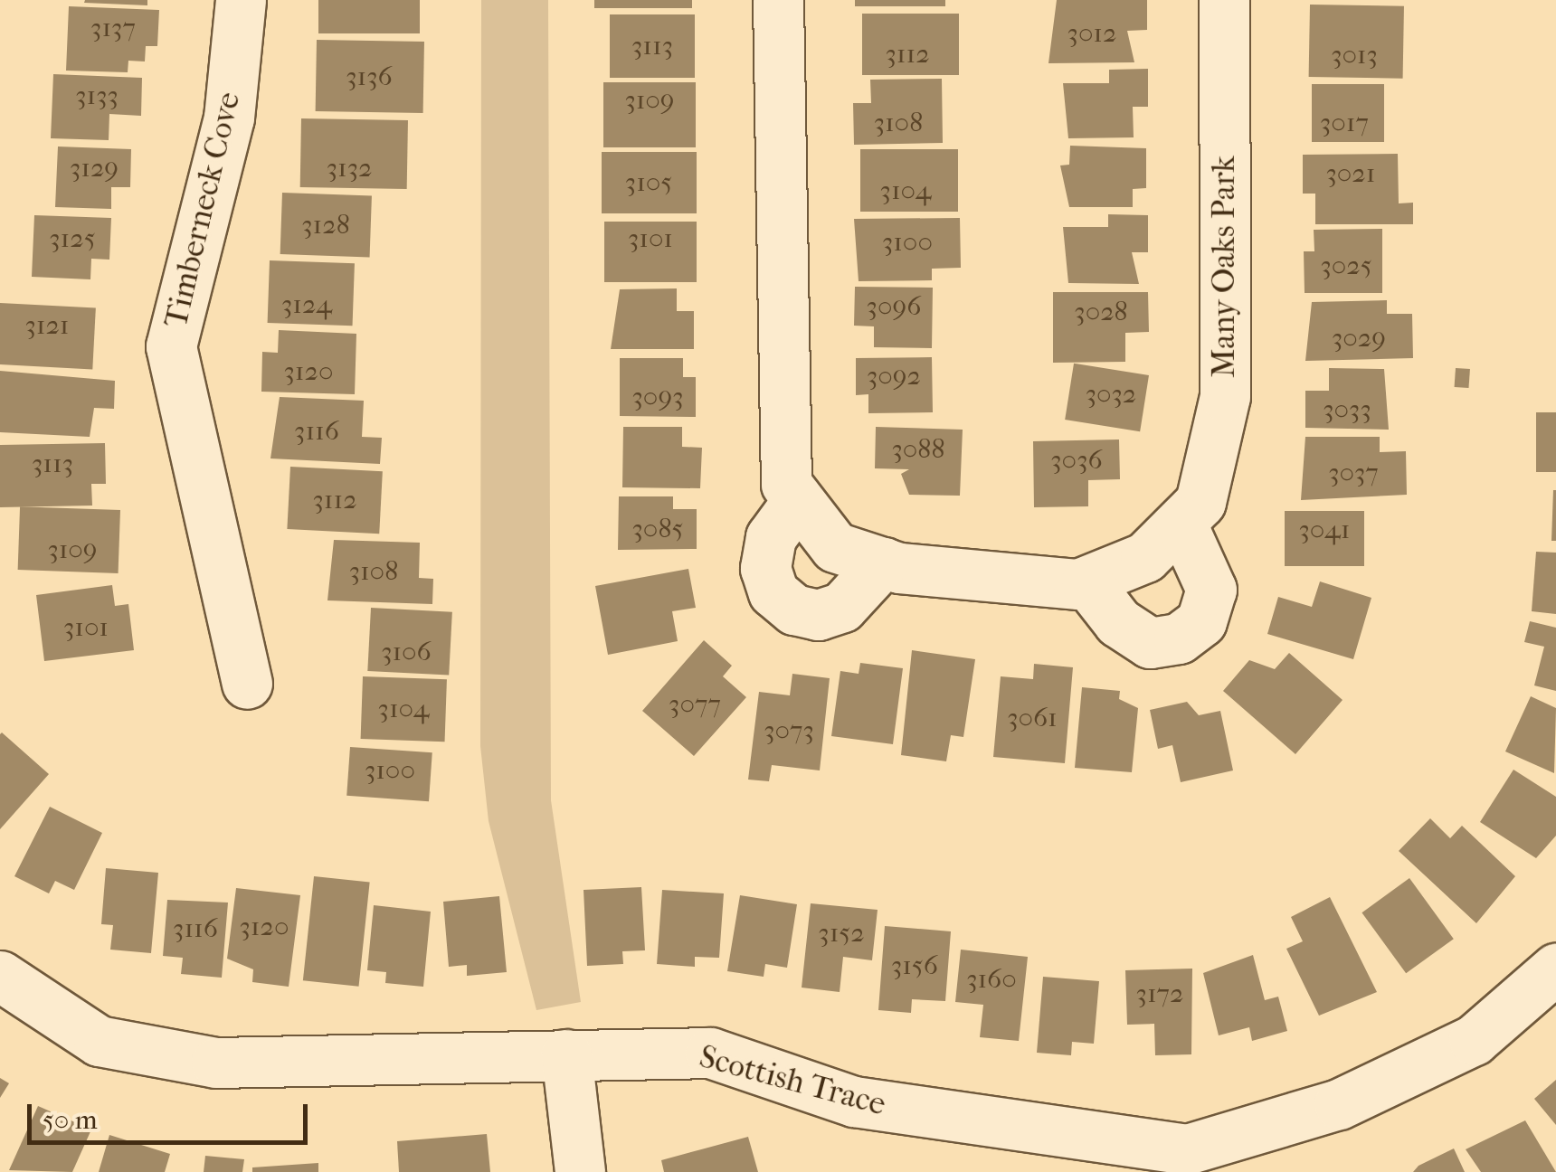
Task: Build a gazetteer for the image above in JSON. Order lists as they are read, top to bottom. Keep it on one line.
{"streets":{"street":["Timberneck Cove","Many Oaks Park","Scottish Trace"]},"house_numbers":["3137","3012","3113","3112","3013","3136","3133","3109","3108","3017","3129","3132","3021","3105","3104","3128","3125","3101","3100","3025","3124","3096","3028","3121","3029","3120","3092","3032","3093","3033","3116","3088","3036","3113","3037","3112","3085","3041","3109","3108","3101","3106","3077","3104","3061","3073","3100","3120","3116","3152","3156","3160","3172"],"scale_bar":"50 m"}
